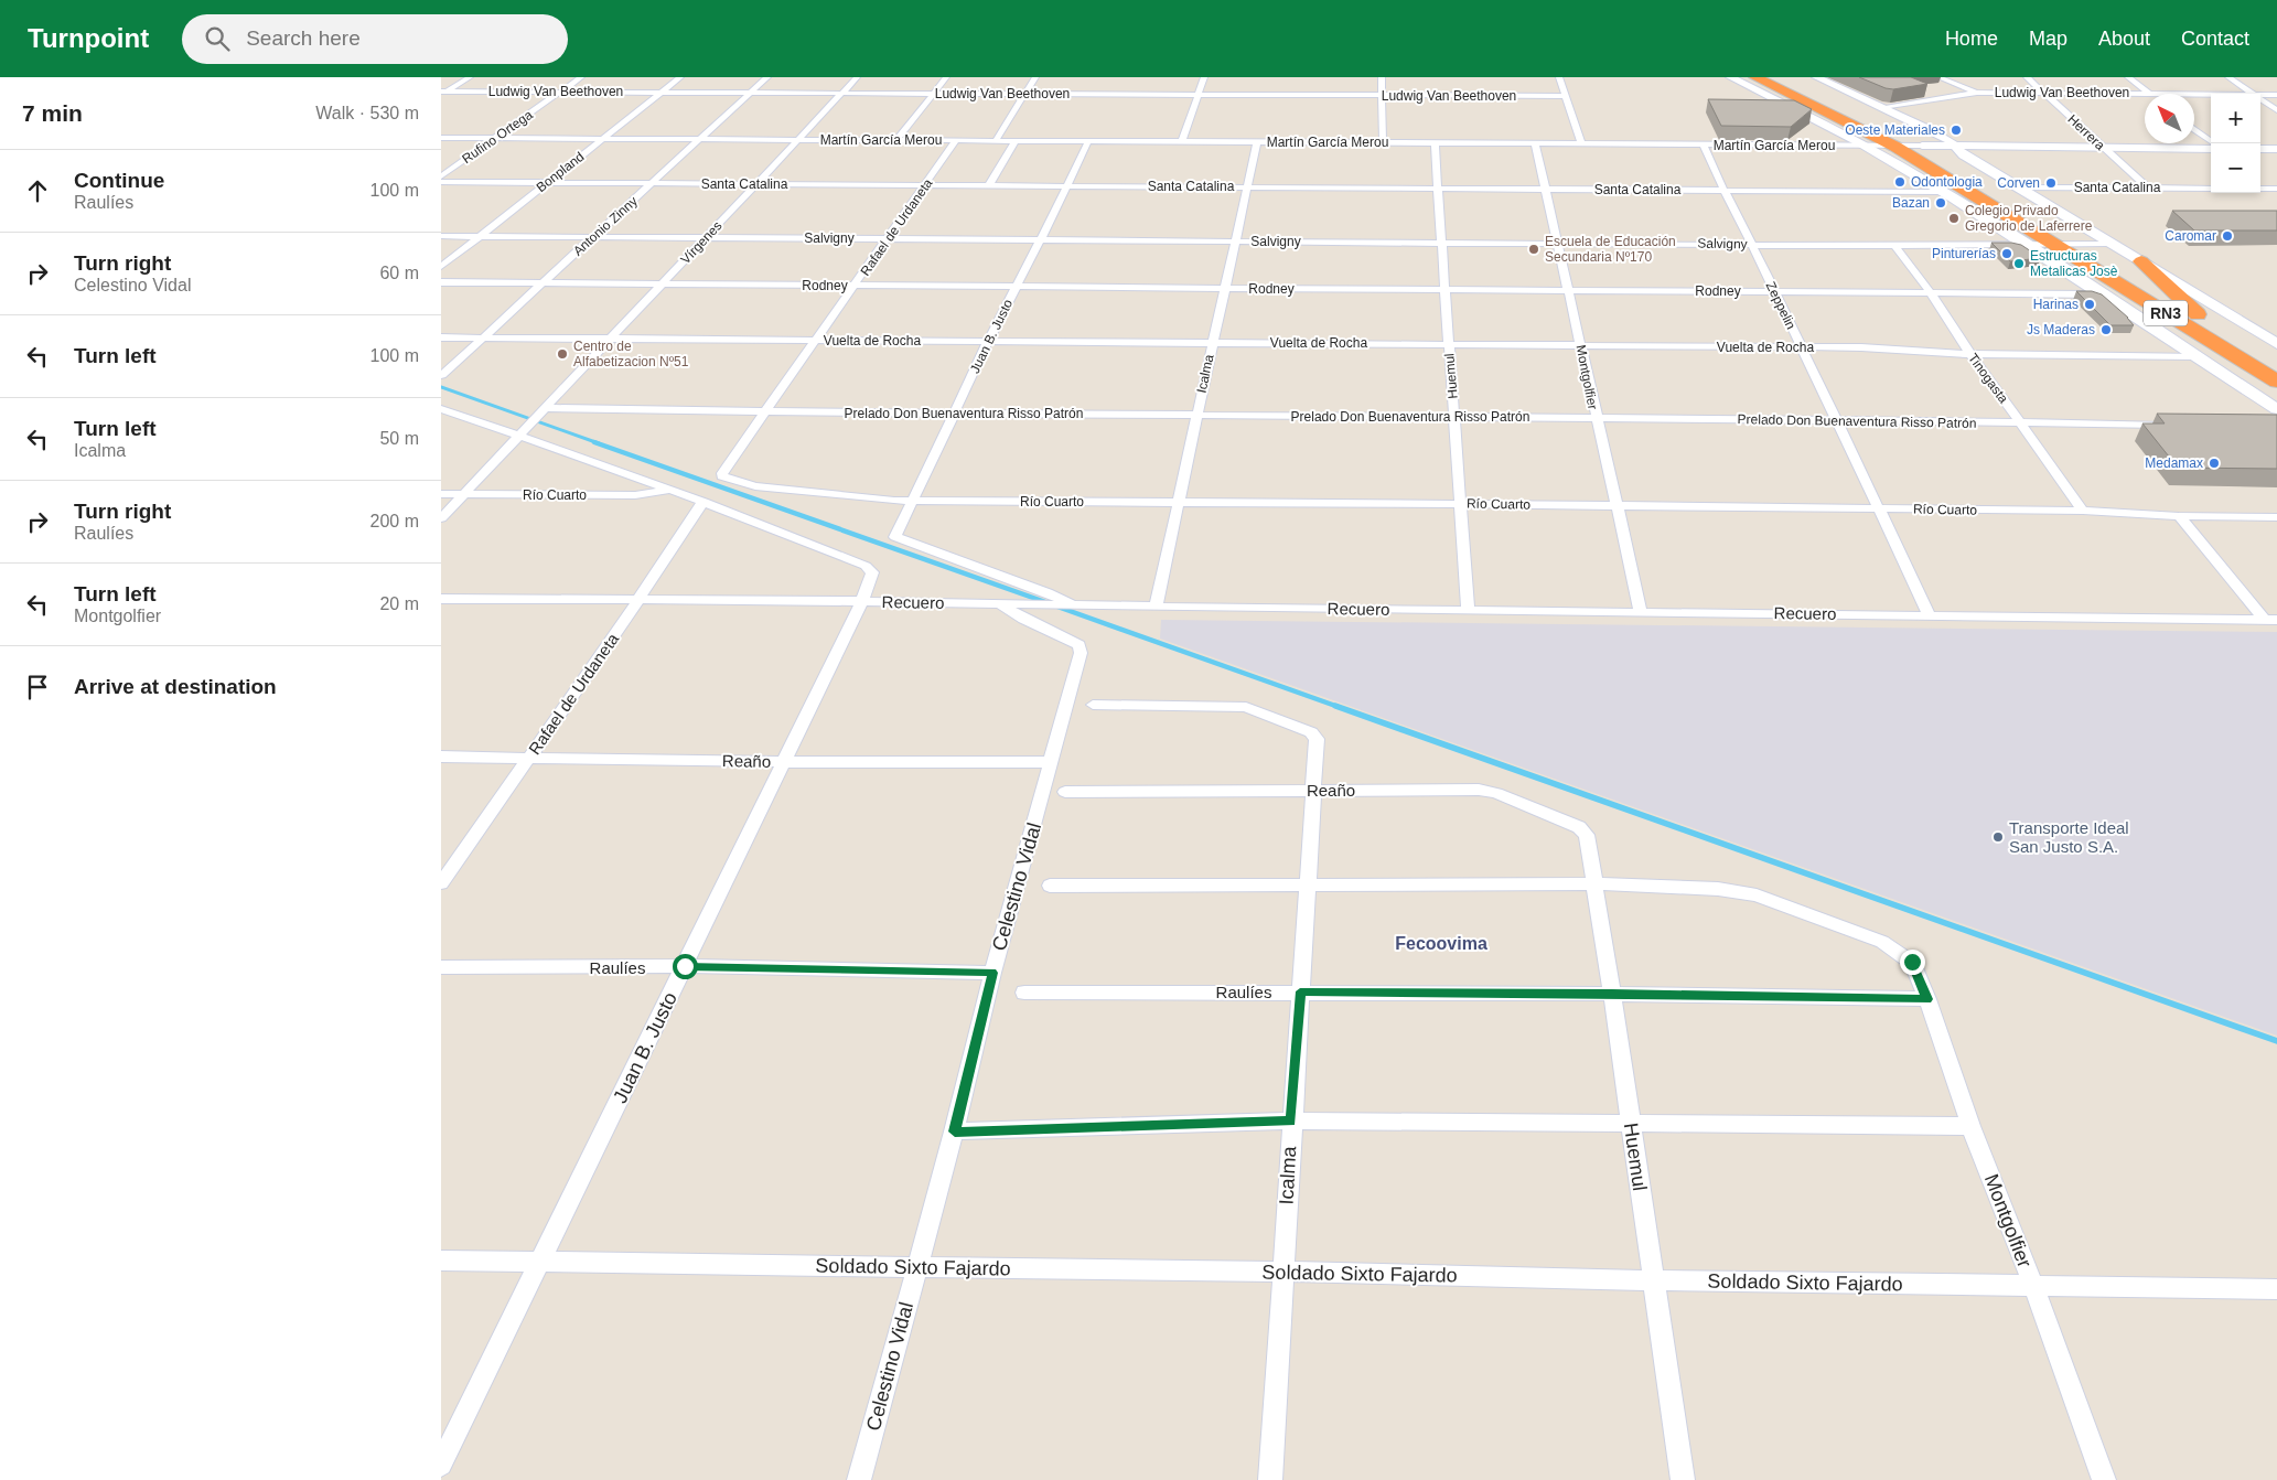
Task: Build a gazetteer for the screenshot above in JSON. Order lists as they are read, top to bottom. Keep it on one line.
{"streets":{"highway":["RN3"],"street":["Ludwig Van Beethoven","Herrera","Rufino Ortega","Martín García Merou","Bonpland","Santa Catalina","Antonio Zinny","Rafael de Urdaneta","Salvigny","Vírgenes","Rodney","Zeppelin","Juan B. Justo","Vuelta de Rocha","Icalma","Huemul","Montgolfier","Tinogasta","Prelado Don Buenaventura Risso Patrón","Río Cuarto","Recuero","Reaño","Celestino Vidal","Raulíes","Soldado Sixto Fajardo"]},"crossings":[["Ludwig Van Beethoven","Herrera"],["Ludwig Van Beethoven","Rufino Ortega"],["Ludwig Van Beethoven","Bonpland"],["Ludwig Van Beethoven","Antonio Zinny"],["Ludwig Van Beethoven","Vírgenes"],["Herrera","Martín García Merou"],["Herrera","Santa Catalina"],["Rufino Ortega","Martín García Merou"],["Martín García Merou","Bonpland"],["Martín García Merou","Antonio Zinny"],["Martín García Merou","Rafael de Urdaneta"],["Martín García Merou","Vírgenes"],["Martín García Merou","Zeppelin"],["Martín García Merou","RN3"],["Martín García Merou","Juan B. Justo"],["Martín García Merou","Icalma"],["Martín García Merou","Huemul"],["Martín García Merou","Montgolfier"],["Bonpland","Santa Catalina"],["Bonpland","Salvigny"],["Santa Catalina","Antonio Zinny"],["Santa Catalina","Rafael de Urdaneta"],["Santa Catalina","Vírgenes"],["Santa Catalina","Zeppelin"],["Santa Catalina","Juan B. Justo"],["Santa Catalina","Icalma"],["Santa Catalina","Huemul"],["Santa Catalina","Montgolfier"],["Antonio Zinny","Salvigny"],["Antonio Zinny","Rodney"],["Antonio Zinny","Vuelta de Rocha"],["Rafael de Urdaneta","Salvigny"],["Rafael de Urdaneta","Rodney"],["Rafael de Urdaneta","Juan B. Justo"],["Rafael de Urdaneta","Vuelta de Rocha"],["Rafael de Urdaneta","Prelado Don Buenaventura Risso Patrón"],["Rafael de Urdaneta","Río Cuarto"],["Rafael de Urdaneta","Recuero"],["Rafael de Urdaneta","Reaño"],["Salvigny","Vírgenes"],["Salvigny","Zeppelin"],["Salvigny","RN3"],["Salvigny","Juan B. Justo"],["Salvigny","Icalma"],["Salvigny","Huemul"],["Salvigny","Montgolfier"],["Salvigny","Tinogasta"],["Vírgenes","Rodney"],["Vírgenes","Vuelta de Rocha"],["Vírgenes","Prelado Don Buenaventura Risso Patrón"],["Rodney","Zeppelin"],["Rodney","Juan B. Justo"],["Rodney","Icalma"],["Rodney","Huemul"],["Rodney","Montgolfier"],["Rodney","Tinogasta"],["Zeppelin","Vuelta de Rocha"],["Zeppelin","Prelado Don Buenaventura Risso Patrón"],["Zeppelin","Río Cuarto"],["Zeppelin","Recuero"],["Juan B. Justo","Vuelta de Rocha"],["Juan B. Justo","Prelado Don Buenaventura Risso Patrón"],["Juan B. Justo","Río Cuarto"],["Juan B. Justo","Recuero"],["Juan B. Justo","Reaño"],["Juan B. Justo","Raulíes"],["Juan B. Justo","Soldado Sixto Fajardo"],["Vuelta de Rocha","Icalma"],["Vuelta de Rocha","Huemul"],["Vuelta de Rocha","Montgolfier"],["Vuelta de Rocha","Tinogasta"],["Icalma","Prelado Don Buenaventura Risso Patrón"],["Icalma","Río Cuarto"],["Icalma","Recuero"],["Icalma","Reaño"],["Icalma","Raulíes"],["Icalma","Soldado Sixto Fajardo"],["Huemul","Montgolfier"],["Huemul","Prelado Don Buenaventura Risso Patrón"],["Huemul","Río Cuarto"],["Huemul","Recuero"],["Huemul","Reaño"],["Huemul","Raulíes"],["Huemul","Soldado Sixto Fajardo"],["Montgolfier","Prelado Don Buenaventura Risso Patrón"],["Montgolfier","Río Cuarto"],["Montgolfier","Recuero"],["Montgolfier","Raulíes"],["Montgolfier","Soldado Sixto Fajardo"],["Tinogasta","Prelado Don Buenaventura Risso Patrón"],["Tinogasta","Río Cuarto"],["Recuero","Celestino Vidal"],["Reaño","Celestino Vidal"],["Celestino Vidal","Raulíes"],["Celestino Vidal","Soldado Sixto Fajardo"]],"districts":["Fecoovima"],"places":["Oeste Materiales","Odontologia","Corven","Bazan","Colegio Privado Gregorio de Laferrere","Caromar","Escuela de Educación Secundaria Nº170","Pinturerías","Estructuras Metalicas Josè","Harinas","Js Maderas","Centro de Alfabetizacion Nº51","Medamax","Transporte Ideal San Justo S.A."],"north":"top left","page":{"header":"Turnpoint","search":"Search here","nav":["Home","Map","About","Contact"],"heading":["7 min","Walk · 530 m"],"map_buttons":["+","−"],"list":[["Continue","Raulíes","100 m"],["Turn right","Celestino Vidal","60 m"],["Turn left","100 m"],["Turn left","Icalma","50 m"],["Turn right","Raulíes","200 m"],["Turn left","Montgolfier","20 m"],"Arrive at destination"]}}
